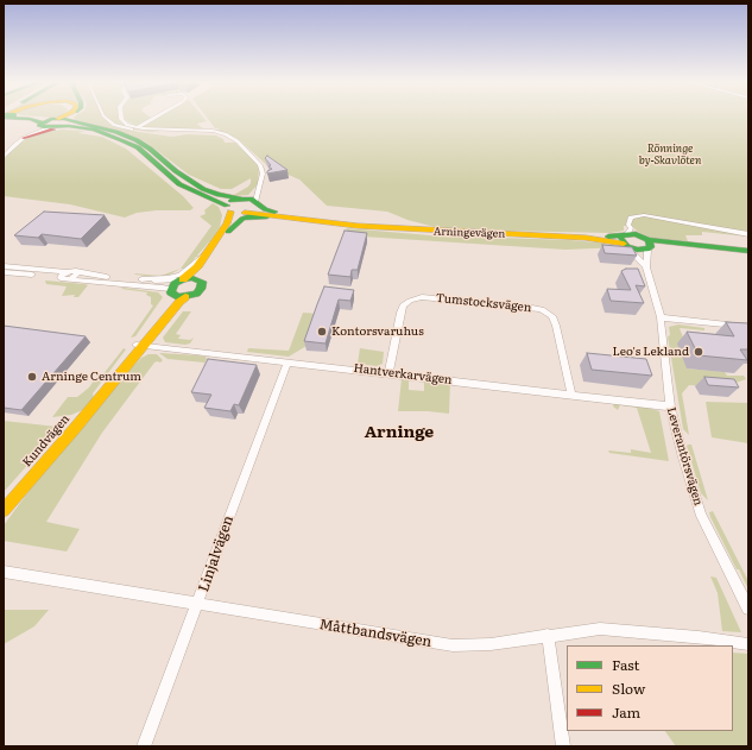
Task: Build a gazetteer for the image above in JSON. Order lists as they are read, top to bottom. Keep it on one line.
{"streets":{"main road":["Arningevägen","Kundvägen"],"street":["Tumstocksvägen","Hantverkarvägen","Leverantörsvägen","Linjalvägen","Måttbandsvägen"]},"crossings":[["Arningevägen","Kundvägen"],["Arningevägen","Leverantörsvägen"],["Tumstocksvägen","Hantverkarvägen"],["Hantverkarvägen","Kundvägen"],["Hantverkarvägen","Leverantörsvägen"],["Hantverkarvägen","Linjalvägen"],["Linjalvägen","Måttbandsvägen"]],"districts":["Arninge"],"parks":["Rönninge by-Skavlöten"],"places":["Kontorsvaruhus","Leo's Lekland","Arninge Centrum"],"legend":["Fast","Slow","Jam"]}
